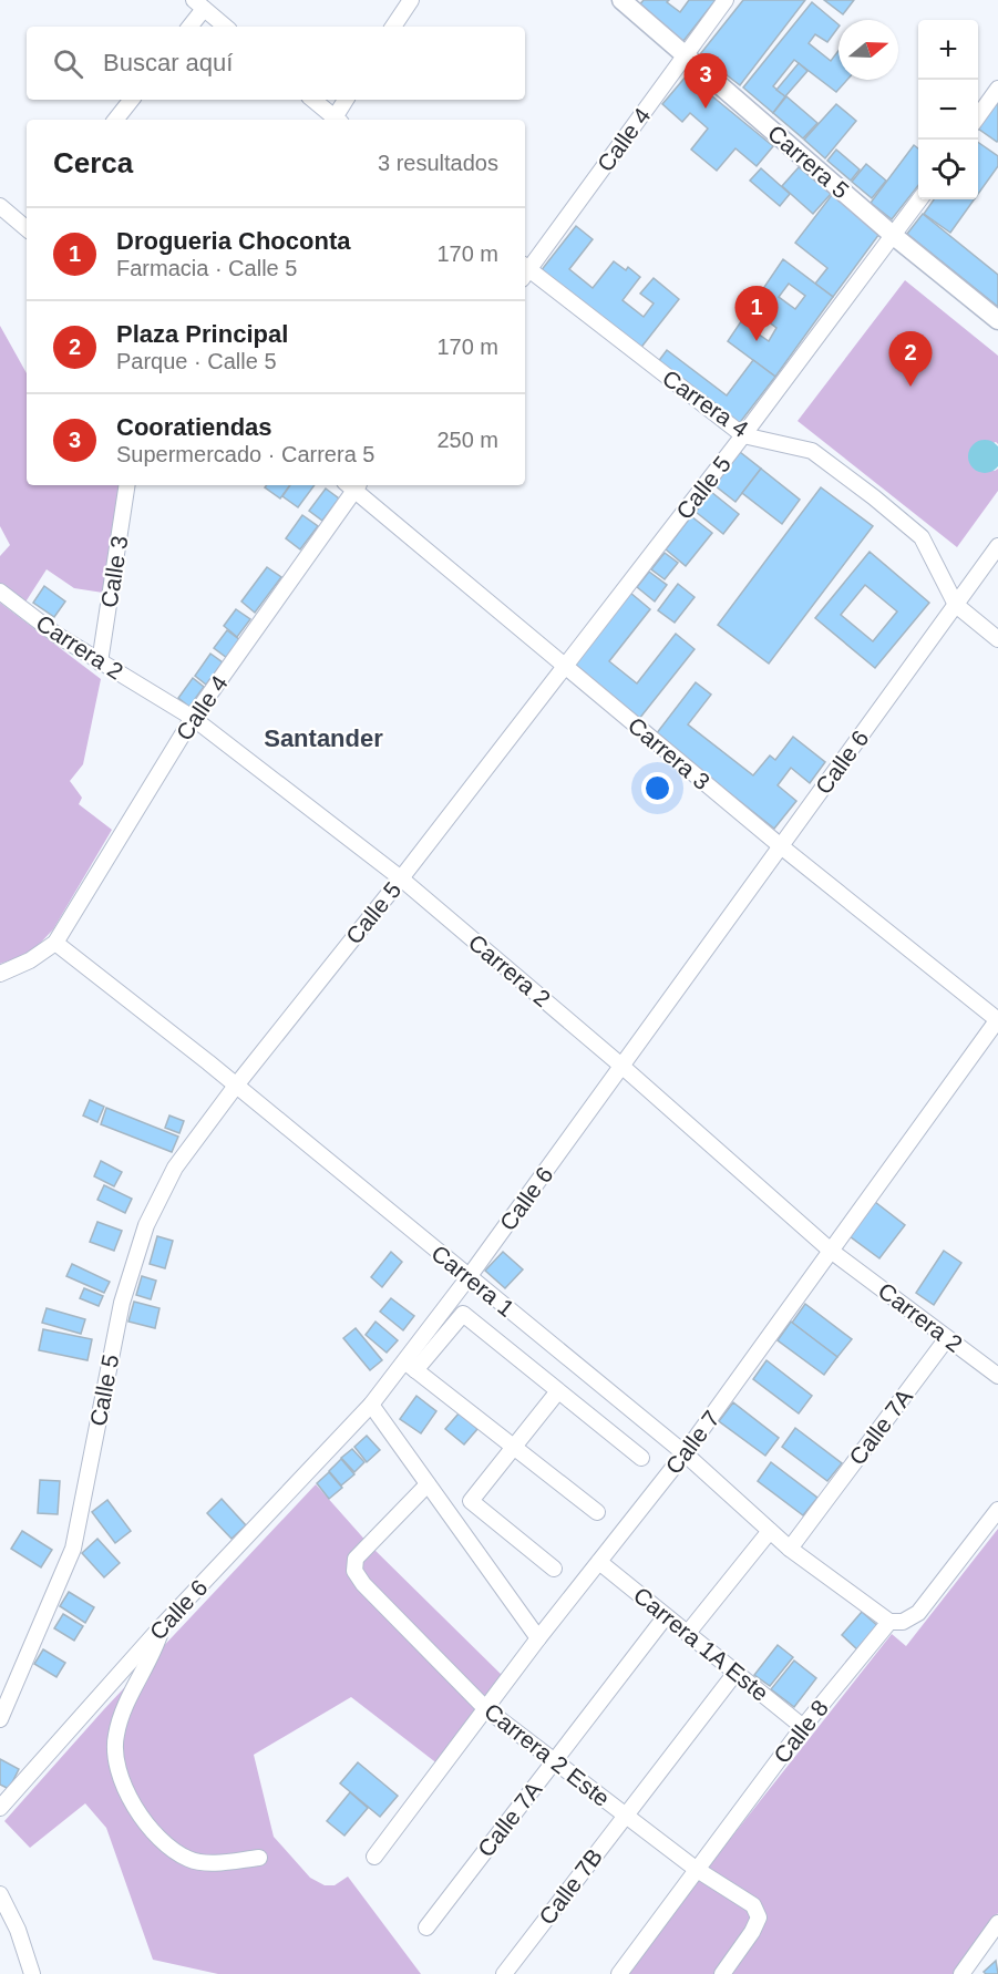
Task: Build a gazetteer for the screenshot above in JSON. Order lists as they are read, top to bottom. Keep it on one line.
{"streets":{"street":["Calle 4","Carrera 5","Carrera 4","Calle 5","Calle 3","Carrera 2","Carrera 3","Calle 6","Carrera 1","Calle 7A","Calle 7","Carrera 1A Este","Calle 8","Carrera 2 Este","Calle 7B"]},"crossings":[["Calle 4","Carrera 5"],["Calle 4","Carrera 2"],["Calle 4","Carrera 1"],["Carrera 5","Calle 5"],["Carrera 4","Calle 5"],["Carrera 4","Calle 6"],["Calle 5","Carrera 2"],["Calle 5","Carrera 3"],["Calle 5","Carrera 1"],["Calle 3","Carrera 2"],["Carrera 2","Calle 6"],["Carrera 2","Calle 7A"],["Carrera 2","Calle 7"],["Carrera 3","Calle 6"],["Carrera 3","Calle 7"],["Calle 6","Carrera 1"],["Carrera 1","Calle 7A"],["Carrera 1","Calle 7"],["Carrera 1","Calle 8"],["Calle 7A","Carrera 1A Este"],["Calle 7A","Carrera 2 Este"],["Calle 7","Carrera 1A Este"],["Calle 7","Carrera 2 Este"],["Carrera 1A Este","Calle 8"],["Carrera 1A Este","Calle 7B"],["Calle 8","Carrera 2 Este"],["Carrera 2 Este","Calle 7B"]],"districts":["Santander"],"north":"right","page":{"map_buttons":["+","−"],"search":"Buscar aquí","pins":["3","1","2"],"heading":["Cerca","3 resultados"],"list":[{"mark":"1","name":"Drogueria Choconta","note":"Farmacia · Calle 5","value":"170 m"},{"mark":"2","name":"Plaza Principal","note":"Parque · Calle 5","value":"170 m"},{"mark":"3","name":"Cooratiendas","note":"Supermercado · Carrera 5","value":"250 m"}]}}
